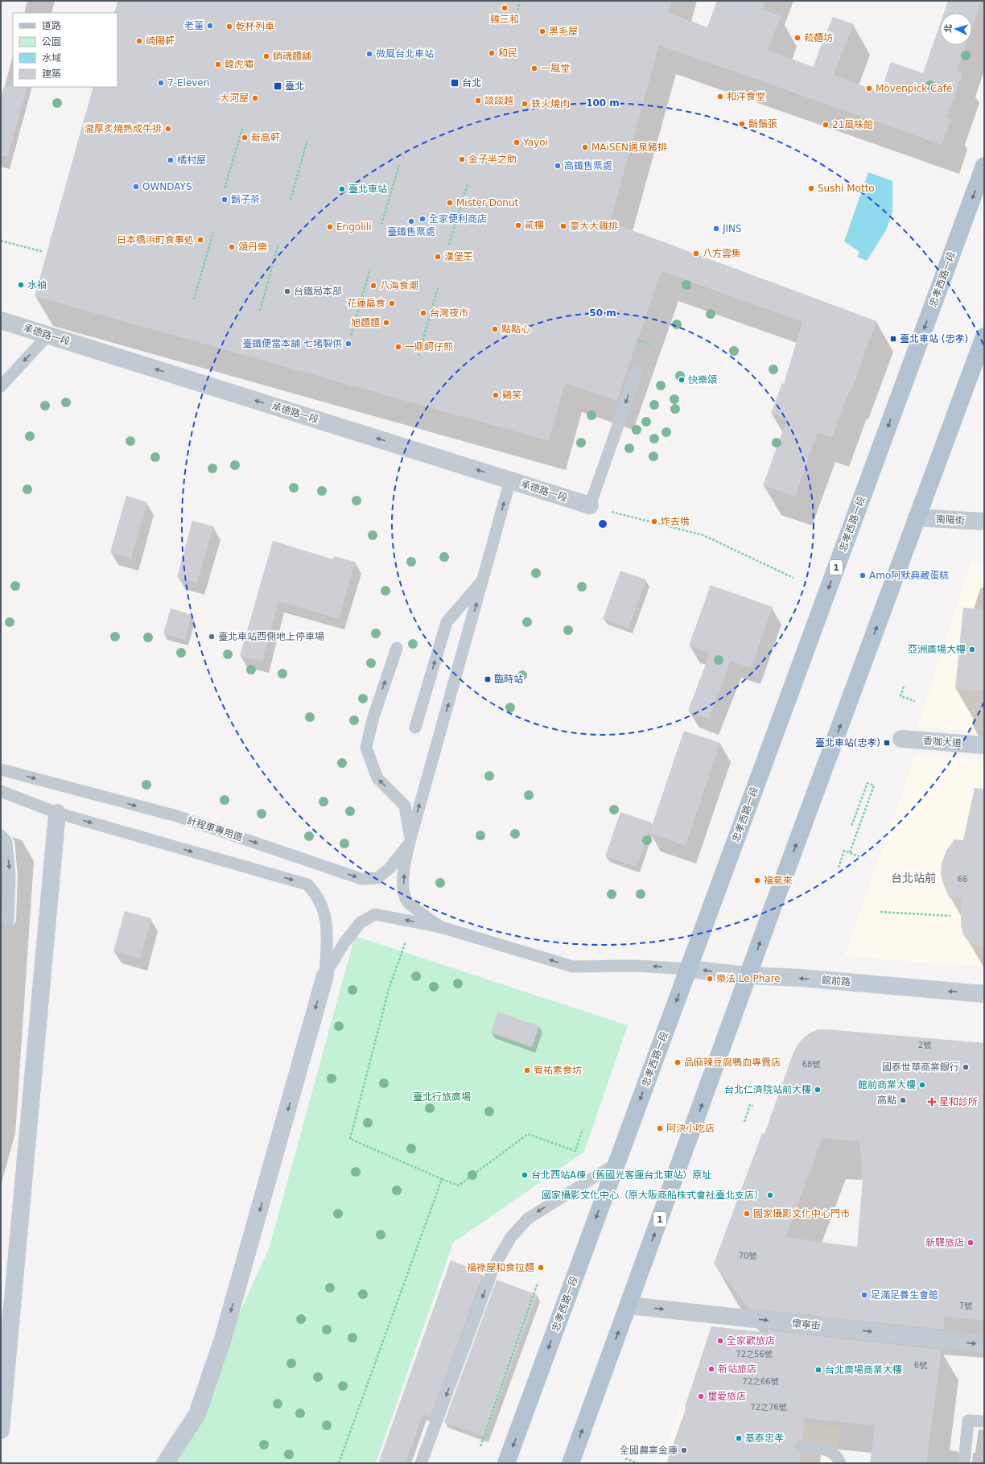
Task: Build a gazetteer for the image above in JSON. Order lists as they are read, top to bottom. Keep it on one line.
{"streets":{"main road":["忠孝西路一段","1"],"street":["承德路一段","南陽街","香咖大道","館前路","懷寧街"],"lane":["計程車專用道"]},"crossings":[["忠孝西路一段","館前路"],["南陽街","1"],["1","館前路"],["1","懷寧街"]],"one_way":["承德路一段","計程車專用道","館前路","懷寧街"],"districts":["台北站前"],"parks":["臺北行旅廣場"],"places":{"other":["雞三和","老董","乾杯列車","黑毛屋","菘麵坊","崎陽軒","和民","微風台北車站","銷魂麵舖","韓虎嘯","一風堂","7-Eleven","Mövenpick Café","和洋食堂","大河屋","談談越","鉄火燒肉","鬍鬚張","21風味館","瀧厚炙燒熟成牛排","新高軒","Yayoi","MAiSEN邁泉豬排","金子半之助","橘村屋","高鐵售票處","OWNDAYS","Sushi Motto","臺北車站","鬍子茶","Mister Donut","全家便利商店","臺鐵售票處","貳樓","豪大大雞排","Engolili","JINS","日本橋浜町食事処","頌丹樂","八方雲集","漢堡王","水袖","八海食潮","台鐵局本部","花蓮扁食","台灣夜市","旭麵麵","點點心","臺鐵便當本舖 七堵製供","一鼎蚵仔煎","快樂頌","鷄笑","炸去啃","Amo阿默典藏蛋糕","臺北車站西側地上停車場","亞洲廣場大樓","福氣來","樂法 Le Phare","品麻辣豆腐鴨血專賣店","國泰世華商業銀行","宥祐素食坊","館前商業大樓","台北仁濟院站前大樓","高點","阿決小吃店","台北西站A棟（舊國光客運台北東站）原址","國家攝影文化中心（原大阪商船株式會社臺北支店）","國家攝影文化中心門市","新驛旅店","福祿屋和食拉麵","足滿足養生會館","全家歡旅店","新站旅店","台北廣場商業大樓","璽愛旅店","基泰忠孝","全國農業金庫"],"transit":["台北","臺北","臺北車站 (忠孝)","臨時站","臺北車站(忠孝)"],"health":["星和診所"]},"house_numbers":["66","2號","68號","70號","7號","72之56號","6號","72之66號","72之76號"],"legend":["道路","公園","水域","建築"],"north":"left","rings":["100 m","50 m"]}
